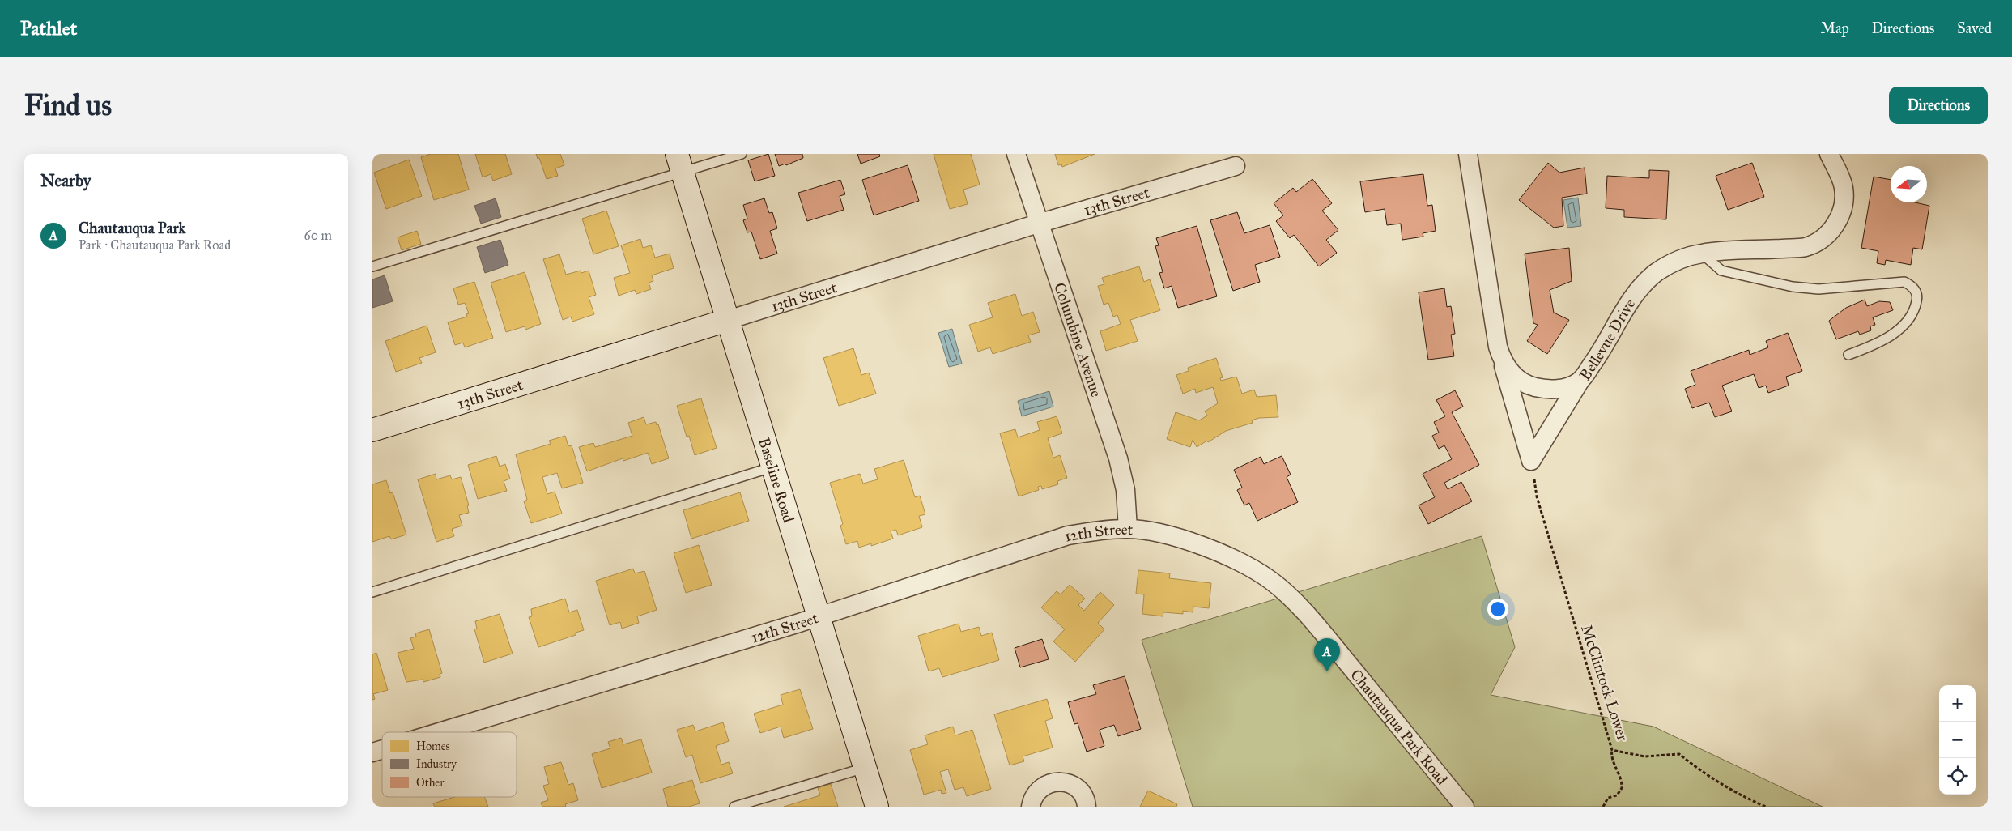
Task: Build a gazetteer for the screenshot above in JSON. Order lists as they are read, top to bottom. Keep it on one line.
{"streets":{"street":["13th Street","Bellevue Drive","Columbine Avenue","Baseline Road","12th Street","Chautauqua Park Road"],"path":["McClintock Lower"]},"crossings":[["13th Street","Columbine Avenue"],["13th Street","Baseline Road"],["Columbine Avenue","12th Street"],["Baseline Road","12th Street"],["12th Street","Chautauqua Park Road"]],"legend":["Homes","Industry","Other"],"north":"left","page":{"header":"Pathlet","nav":["Map","Directions","Saved"],"buttons":"Directions","title":"Find us","heading":"Nearby","list":[{"mark":"A","name":"Chautauqua Park","note":"Park · Chautauqua Park Road","value":"60 m"}],"pins":"A","map_buttons":["+","−"]}}
